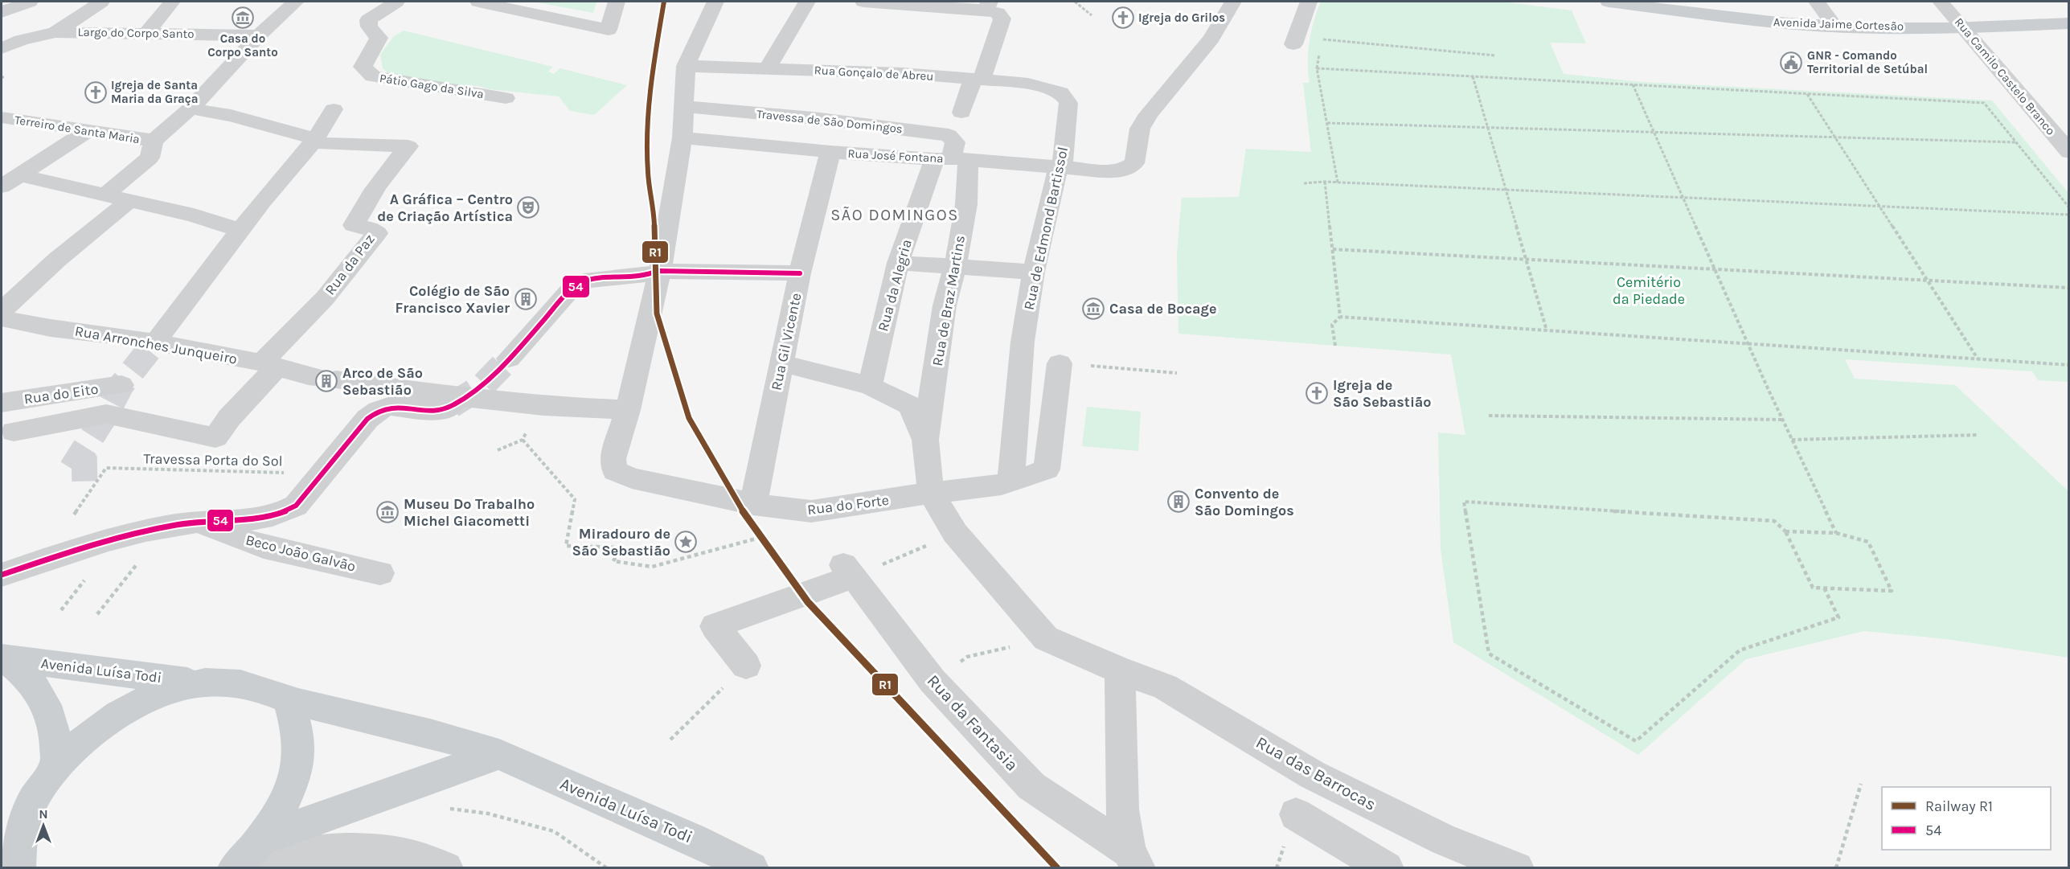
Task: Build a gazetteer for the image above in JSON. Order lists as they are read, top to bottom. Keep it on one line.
{"streets":{"main road":["Avenida Jaime Cortesão","Avenida Luísa Todi"],"street":["Largo do Corpo Santo","Rua Gonçalo de Abreu","Rua Camilo Castelo Branco","Pátio Gago da Silva","Travessa de São Domingos","Terreiro de Santa Maria","Rua José Fontana","Rua de Edmond Bartissol","Rua da Paz","Rua da Alegria","Rua de Braz Martins","Rua Gil Vicente","Rua Arronches Junqueiro","Rua do Eito","Rua do Forte","Beco João Galvão","Rua da Fantasia","Rua das Barrocas"],"path":["Travessa Porta do Sol"]},"crossings":[["Avenida Jaime Cortesão","Rua Camilo Castelo Branco"],["Rua Gonçalo de Abreu","Rua de Edmond Bartissol"],["Travessa de São Domingos","Rua José Fontana"],["Travessa de São Domingos","Rua da Alegria"],["Travessa de São Domingos","Rua de Braz Martins"],["Rua José Fontana","Rua de Edmond Bartissol"],["Rua José Fontana","Rua da Alegria"],["Rua José Fontana","Rua de Braz Martins"],["Rua José Fontana","Rua Gil Vicente"],["Rua de Edmond Bartissol","Rua do Forte"],["Rua da Paz","Rua Arronches Junqueiro"],["Rua da Alegria","Rua de Braz Martins"],["Rua Gil Vicente","Rua do Forte"],["Rua Arronches Junqueiro","Rua do Forte"]],"districts":["SÃO DOMINGOS"],"parks":["Cemitério da Piedade"],"places":{"museum":["Casa do Corpo Santo","Casa de Bocage","Museu Do Trabalho Michel Giacometti"],"church":["Igreja do Grilos","Igreja de Santa Maria da Graça","Igreja de São Sebastião"],"public building":["GNR - Comando Territorial de Setúbal"],"theatre":["A Gráfica – Centro de Criação Artística"],"building":["Colégio de São Francisco Xavier","Arco de São Sebastião","Convento de São Domingos"],"place":["Miradouro de São Sebastião"]},"lines":["rail line R1","transit line 54"],"legend":["Railway R1","54"],"north":"top"}
